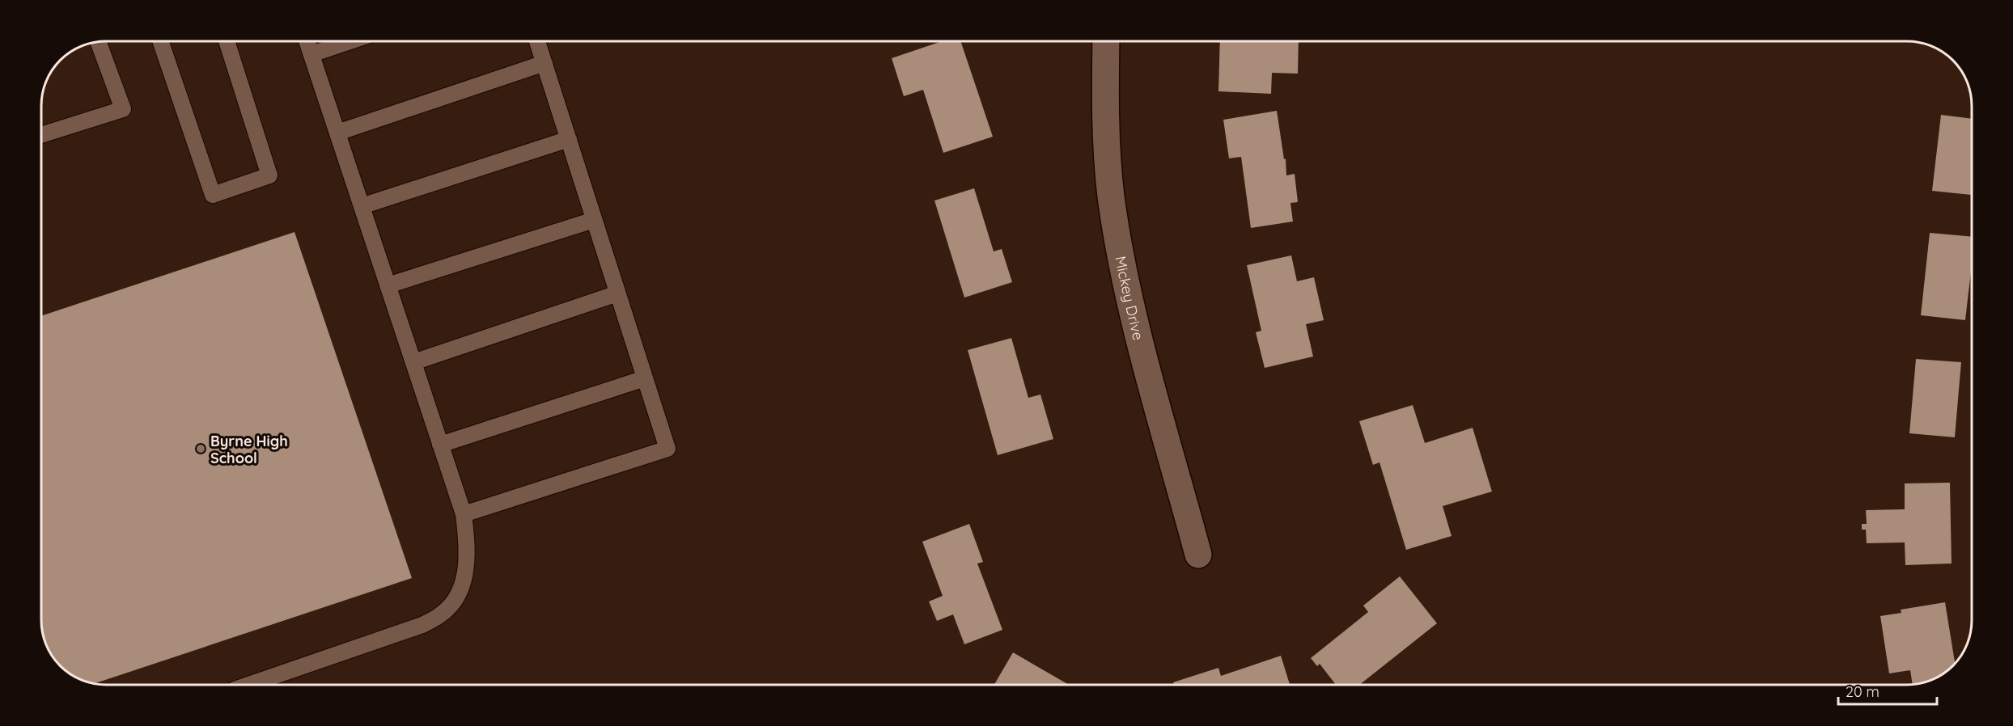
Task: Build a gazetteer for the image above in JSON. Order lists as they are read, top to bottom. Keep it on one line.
{"streets":{"street":["Mickey Drive"]},"places":["Byrne High School"],"scale_bar":"20 m"}
